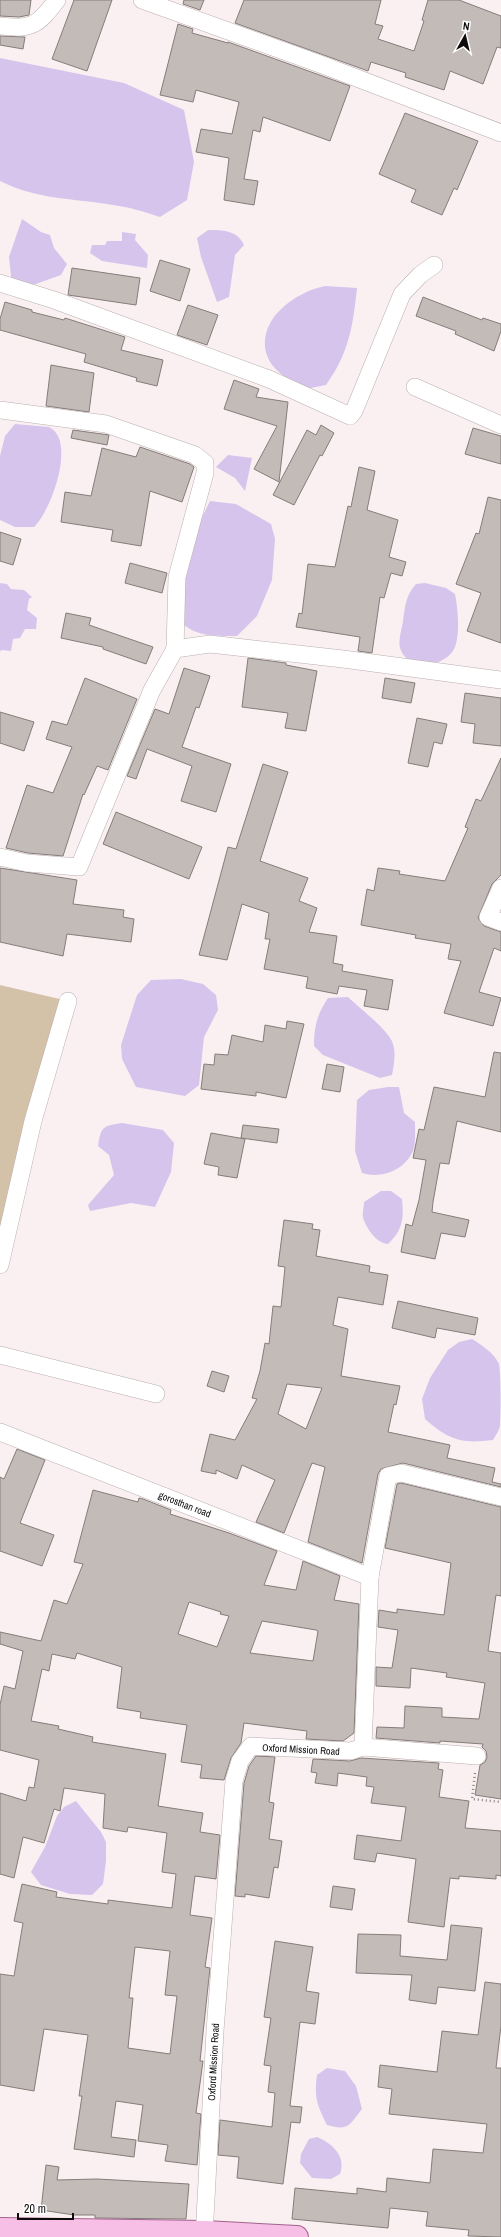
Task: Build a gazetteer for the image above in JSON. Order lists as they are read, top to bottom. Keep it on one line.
{"streets":{"street":["gorosthan road","Oxford Mission Road"]},"scale_bar":"20 m","north":"top"}
